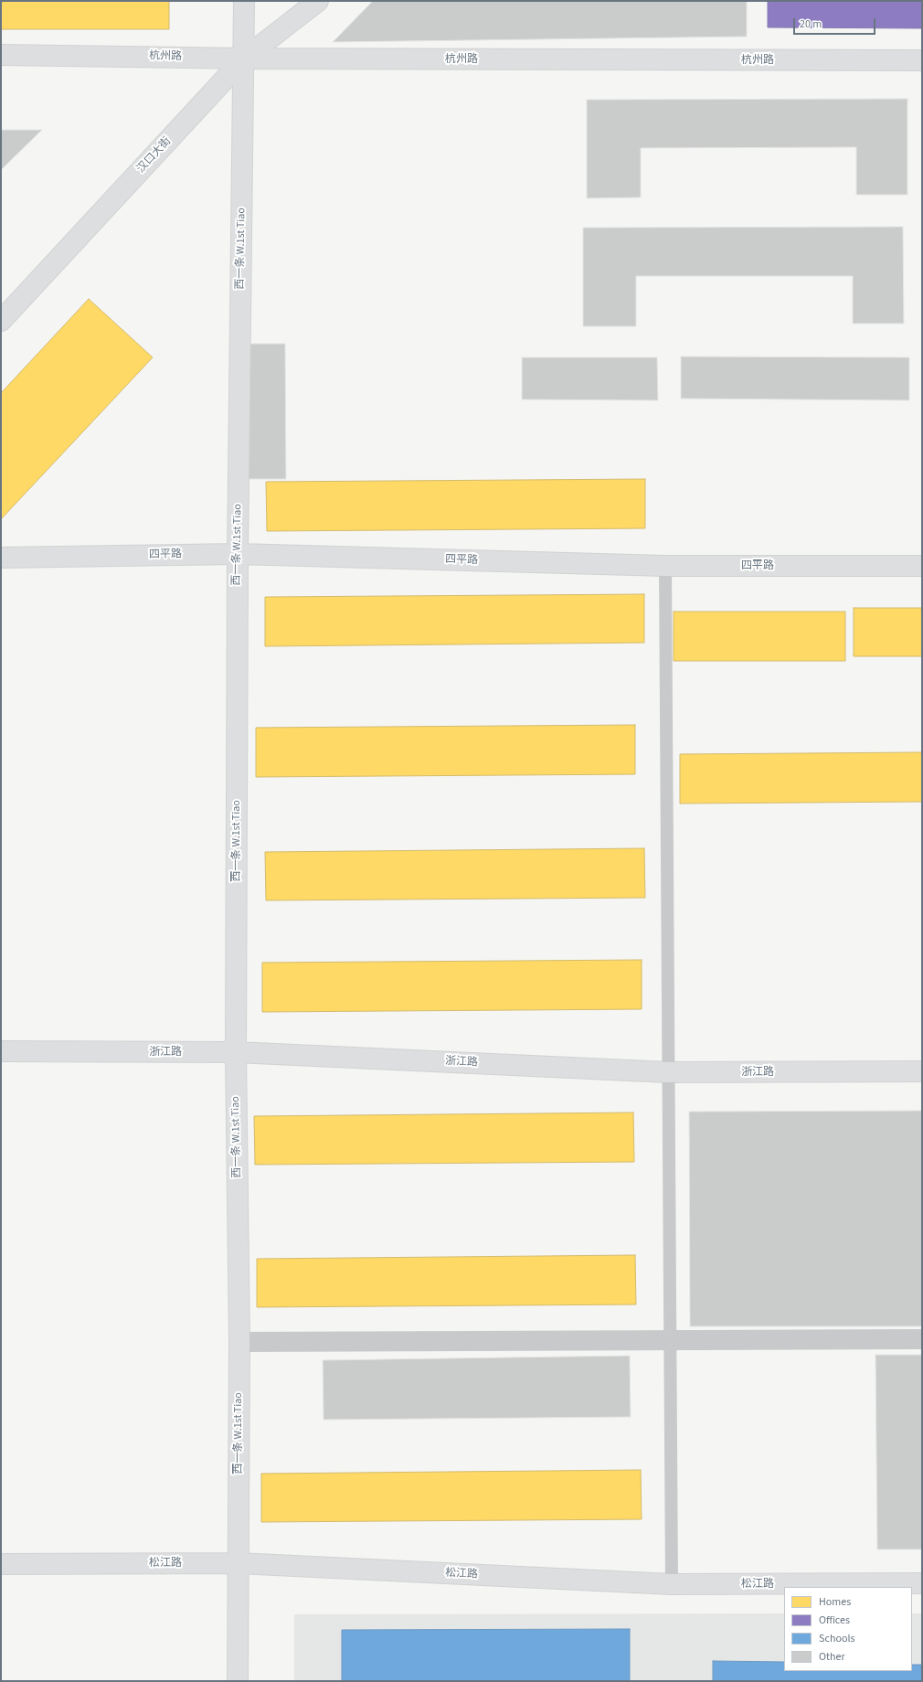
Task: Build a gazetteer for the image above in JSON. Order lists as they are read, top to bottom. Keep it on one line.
{"streets":{"street":["杭州路","汉口大街","西一条 W.1st Tiao","四平路","浙江路","松江路"]},"crossings":[["杭州路","汉口大街"],["杭州路","西一条 W.1st Tiao"],["汉口大街","西一条 W.1st Tiao"],["西一条 W.1st Tiao","四平路"],["西一条 W.1st Tiao","浙江路"],["西一条 W.1st Tiao","松江路"]],"legend":["Homes","Offices","Schools","Other"],"scale_bar":"20 m"}
